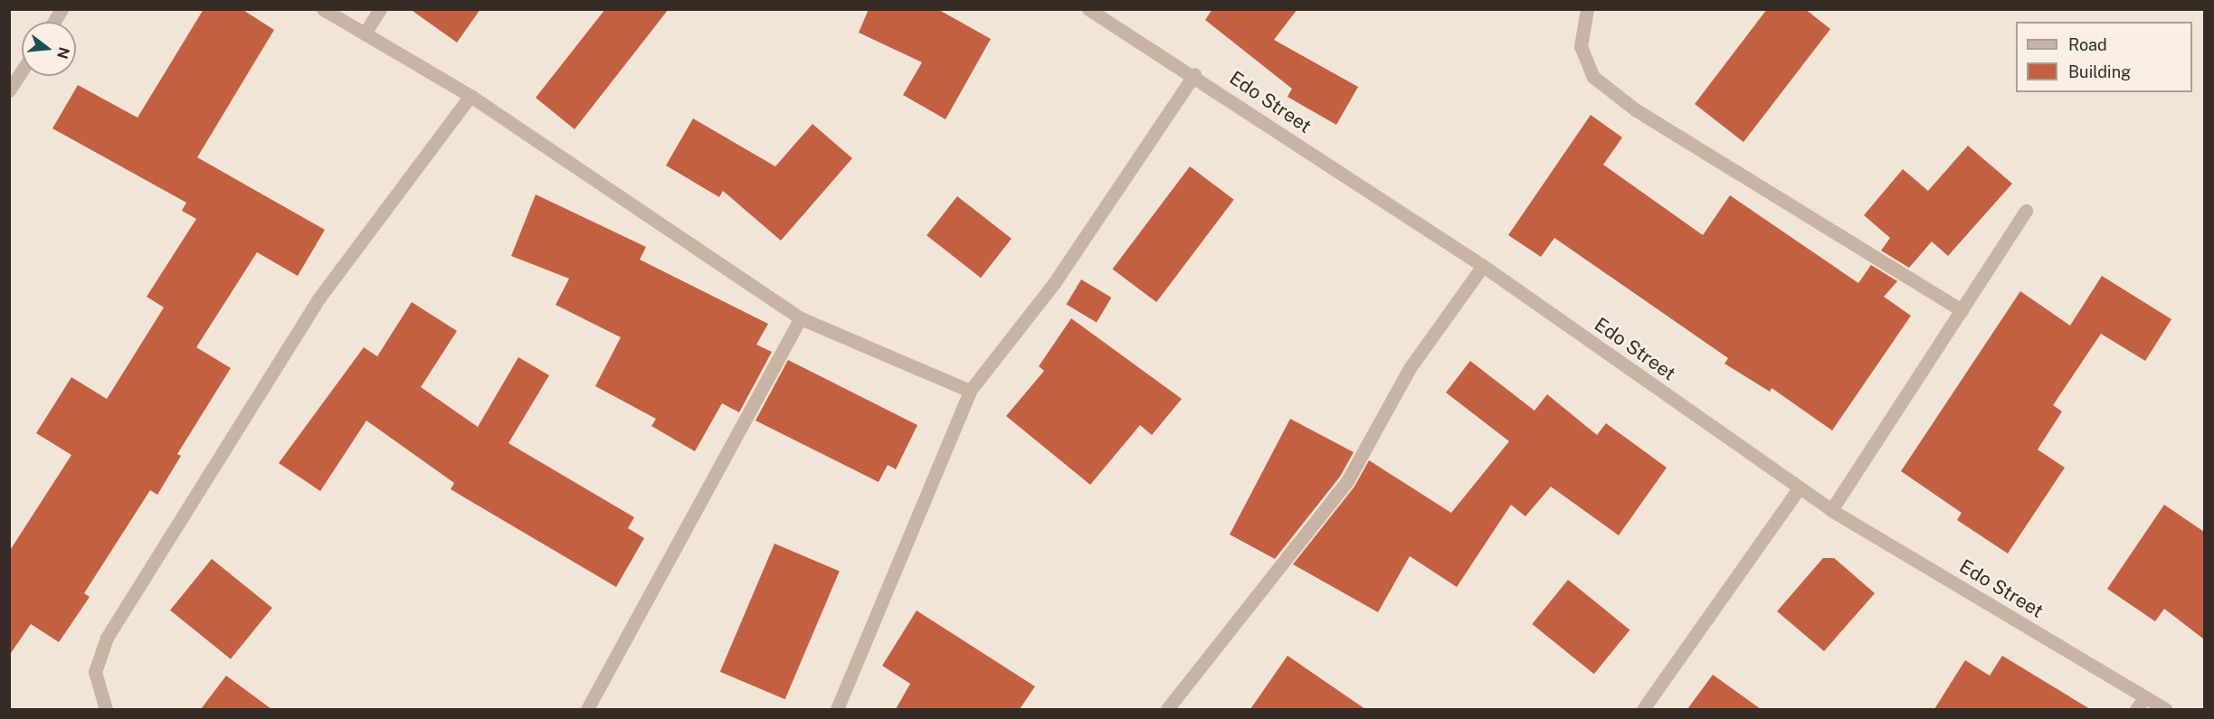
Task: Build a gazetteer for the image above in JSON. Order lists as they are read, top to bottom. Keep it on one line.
{"streets":{"street":["Edo Street"]},"legend":["Road","Building"],"north":"right"}
